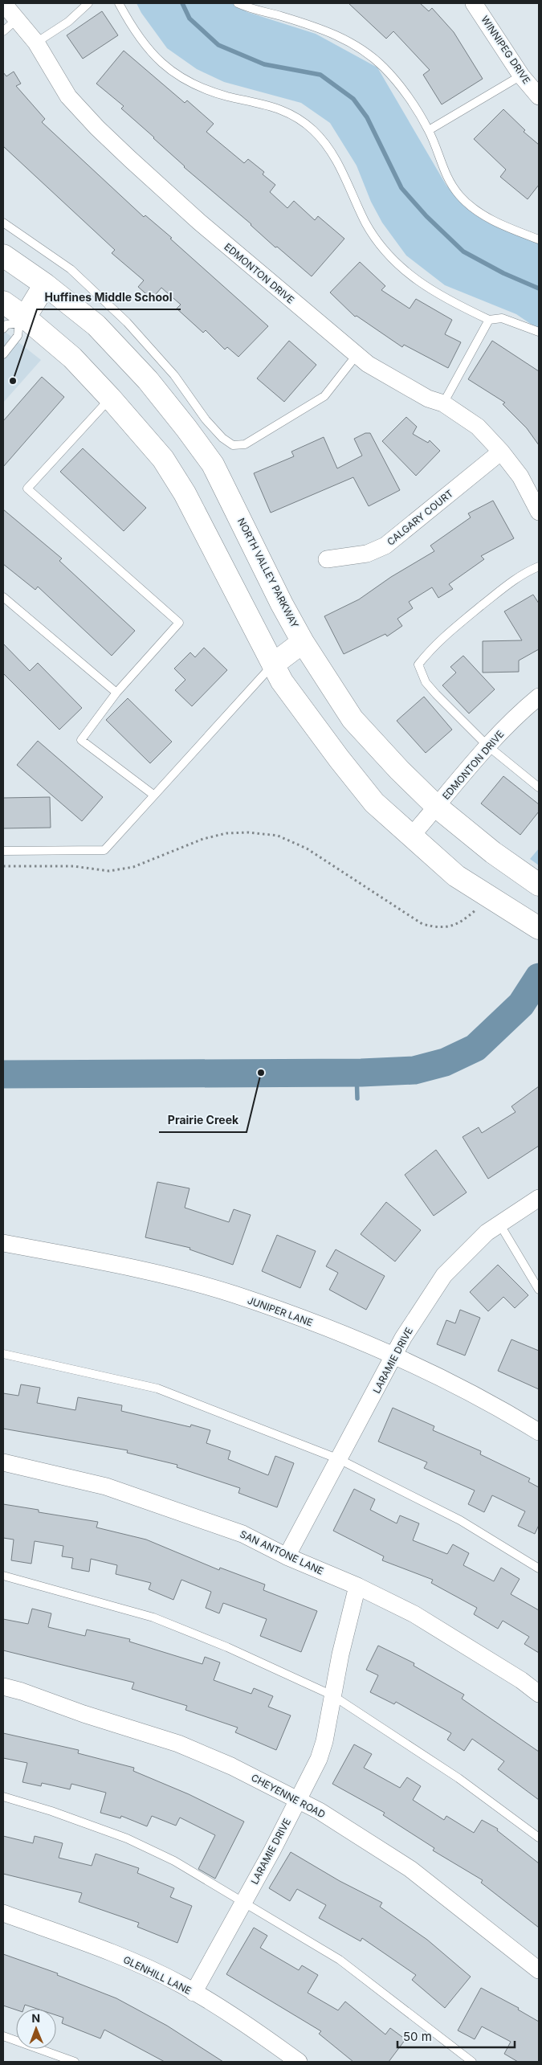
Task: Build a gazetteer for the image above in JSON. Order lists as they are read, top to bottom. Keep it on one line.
{"streets":{"street":["WINNIPEG DRIVE","EDMONTON DRIVE","CALGARY COURT","NORTH VALLEY PARKWAY","JUNIPER LANE","LARAMIE DRIVE","SAN ANTONE LANE","CHEYENNE ROAD","GLENHILL LANE"]},"crossings":[["EDMONTON DRIVE","CALGARY COURT"],["EDMONTON DRIVE","NORTH VALLEY PARKWAY"],["JUNIPER LANE","LARAMIE DRIVE"],["LARAMIE DRIVE","SAN ANTONE LANE"],["LARAMIE DRIVE","CHEYENNE ROAD"],["LARAMIE DRIVE","GLENHILL LANE"]],"places":["Huffines Middle School","Prairie Creek"],"scale_bar":"50 m","north":"top"}
